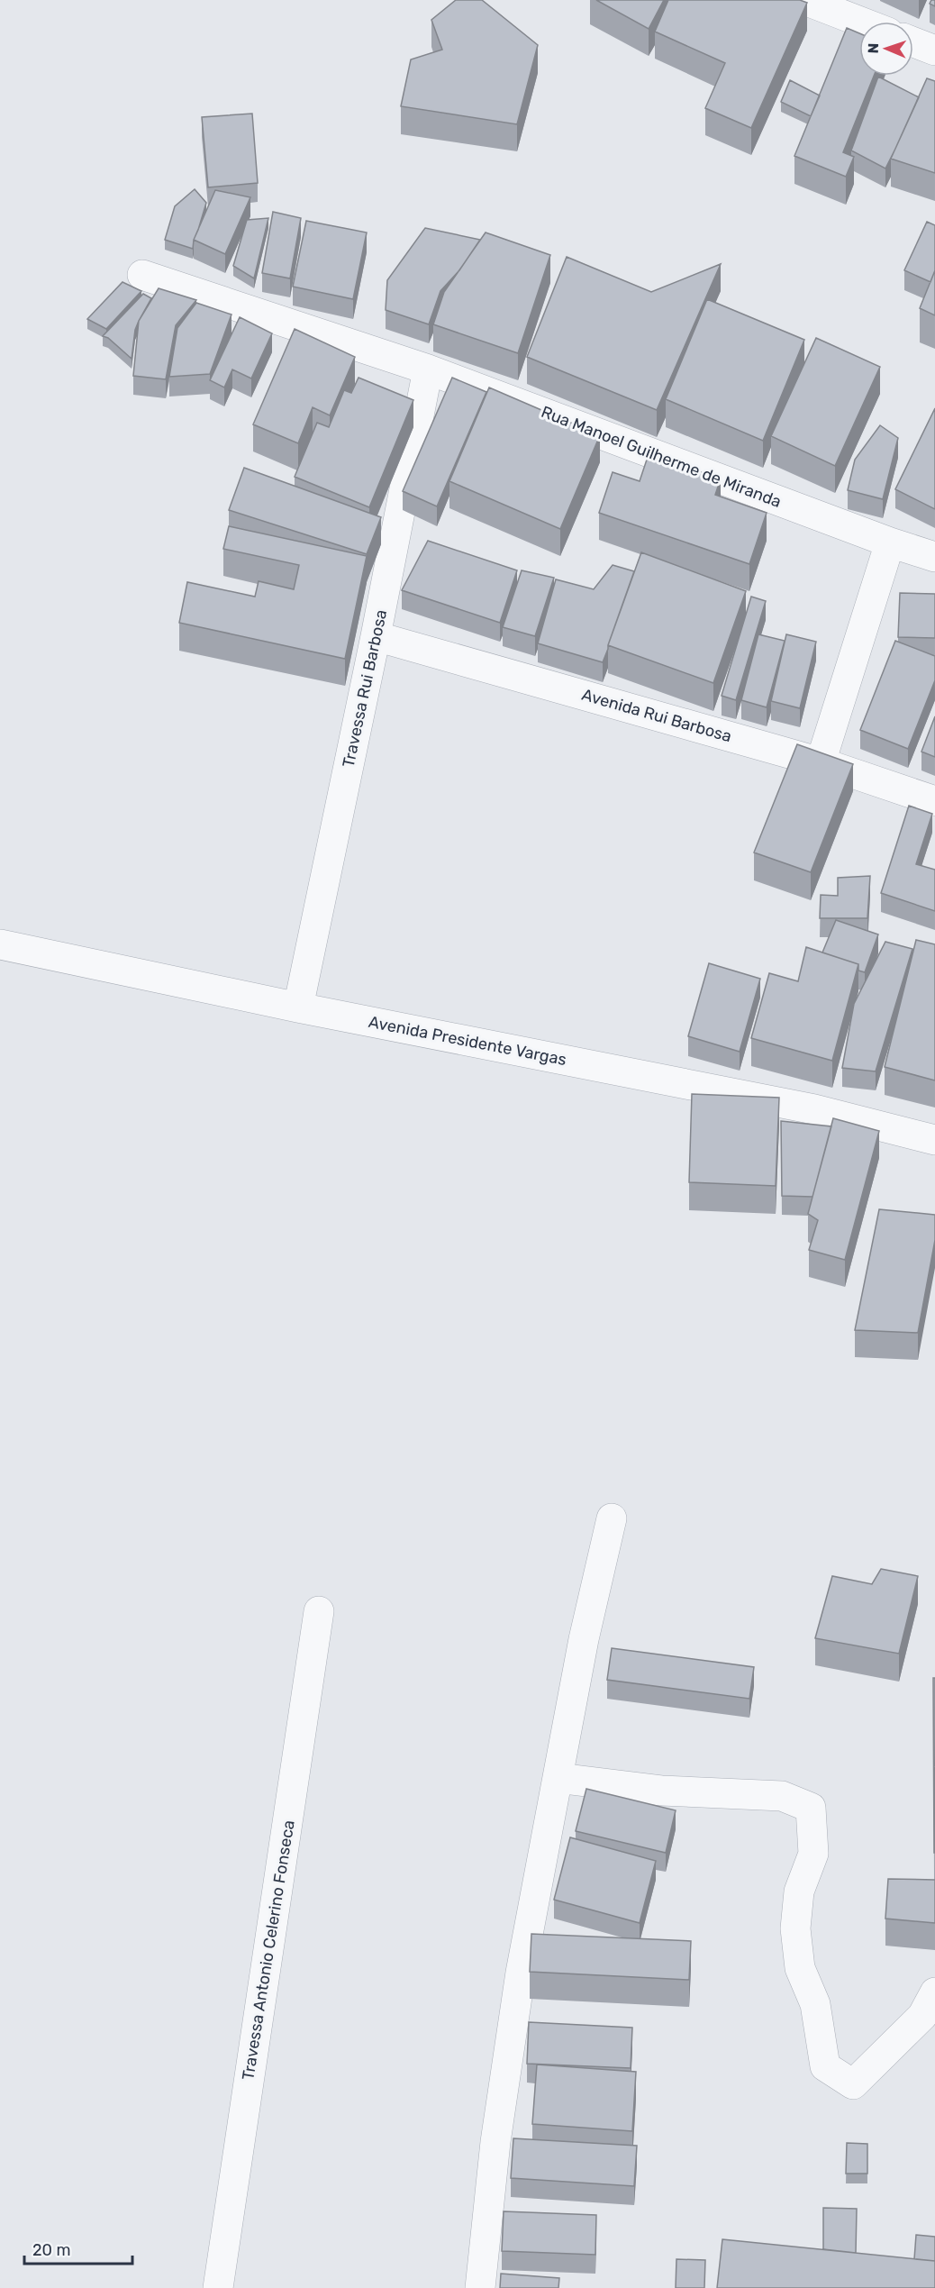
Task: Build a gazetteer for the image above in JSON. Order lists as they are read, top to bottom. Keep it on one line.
{"streets":{"street":["Rua Manoel Guilherme de Miranda","Travessa Rui Barbosa","Avenida Rui Barbosa","Avenida Presidente Vargas","Travessa Antonio Celerino Fonseca"]},"crossings":[["Rua Manoel Guilherme de Miranda","Travessa Rui Barbosa"],["Travessa Rui Barbosa","Avenida Rui Barbosa"],["Travessa Rui Barbosa","Avenida Presidente Vargas"]],"scale_bar":"20 m","north":"left"}
